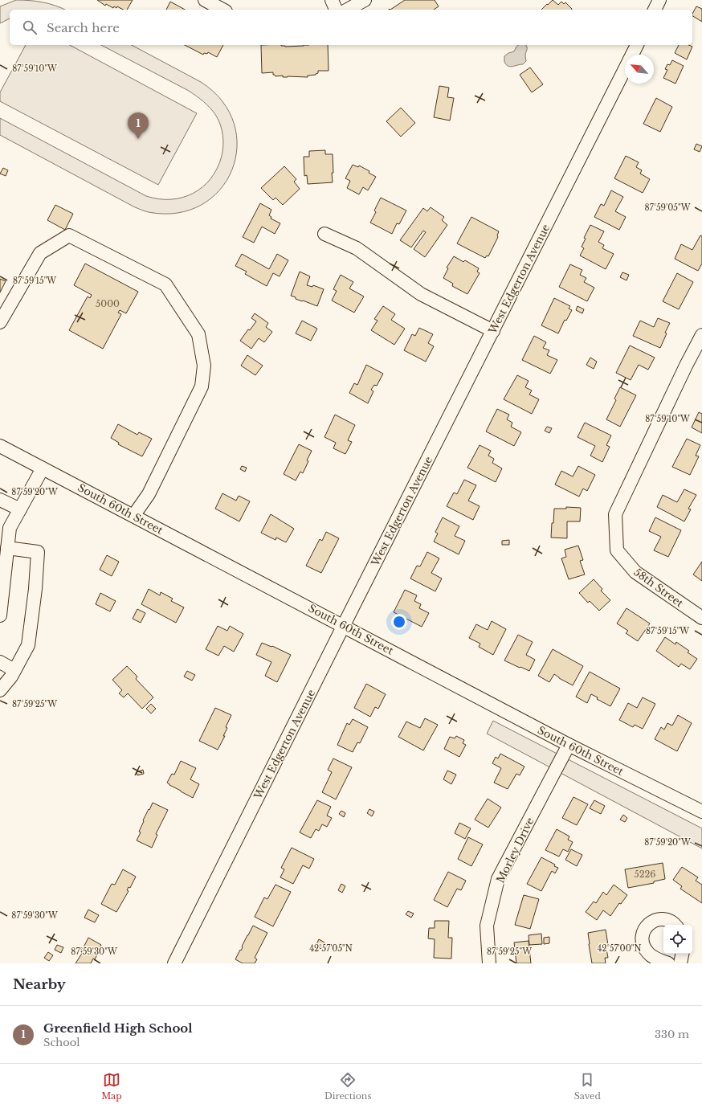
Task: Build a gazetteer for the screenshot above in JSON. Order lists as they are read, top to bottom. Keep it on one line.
{"streets":{"street":["West Edgerton Avenue","South 60th Street","58th Street","Morley Drive"]},"crossings":[["West Edgerton Avenue","South 60th Street"],["South 60th Street","Morley Drive"]],"house_numbers":["5000","5226"],"north":"top left","page":{"search":"Search here","pins":"1","heading":"Nearby","list":[{"mark":"1","name":"Greenfield High School","note":"School","value":"330 m"}],"nav":["Map","Directions","Saved"]},"coordinates":["87°59'10\"W","87°59'05\"W","87°59'15\"W","87°59'20\"W","87°59'25\"W","87°59'30\"W","42°57'05\"N","42°57'00\"N"]}
